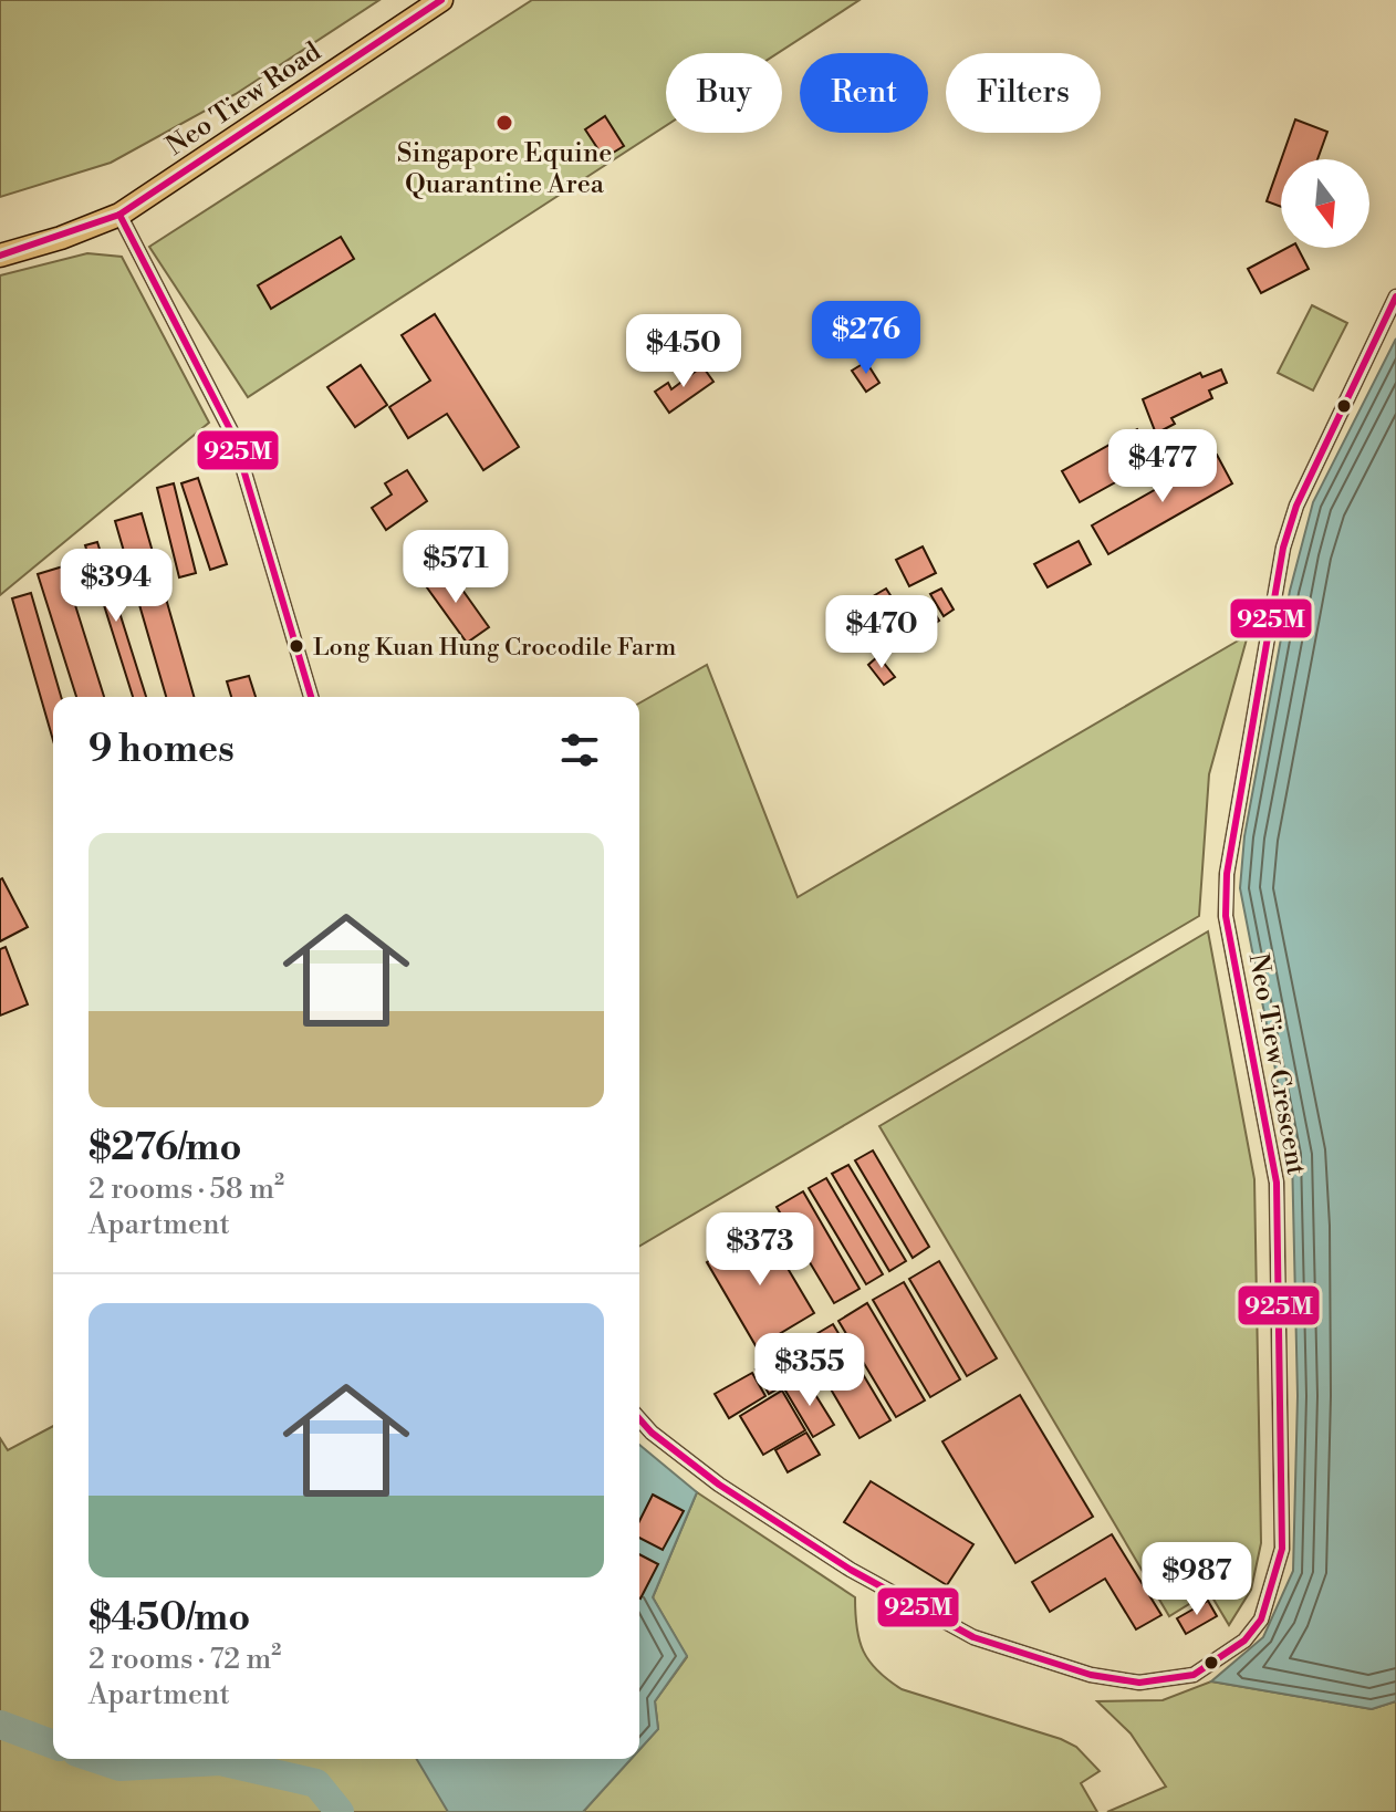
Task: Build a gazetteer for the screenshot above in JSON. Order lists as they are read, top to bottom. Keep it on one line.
{"streets":{"main road":["Neo Tiew Road"],"street":["Neo Tiew Crescent"]},"places":["Singapore Equine Quarantine Area","Long Kuan Hung Crocodile Farm"],"lines":["transit line 925M"],"north":"bottom","page":{"chip":["Buy","Rent","Filters"],"price":["$276","$450","$477","$571","$394","$470","$373","$355","$987"],"heading":"9 homes","list":[{"name":"$276/mo","note":"2 rooms · 58 m² · Apartment"},{"name":"$450/mo","note":"2 rooms · 72 m² · Apartment"}]}}
